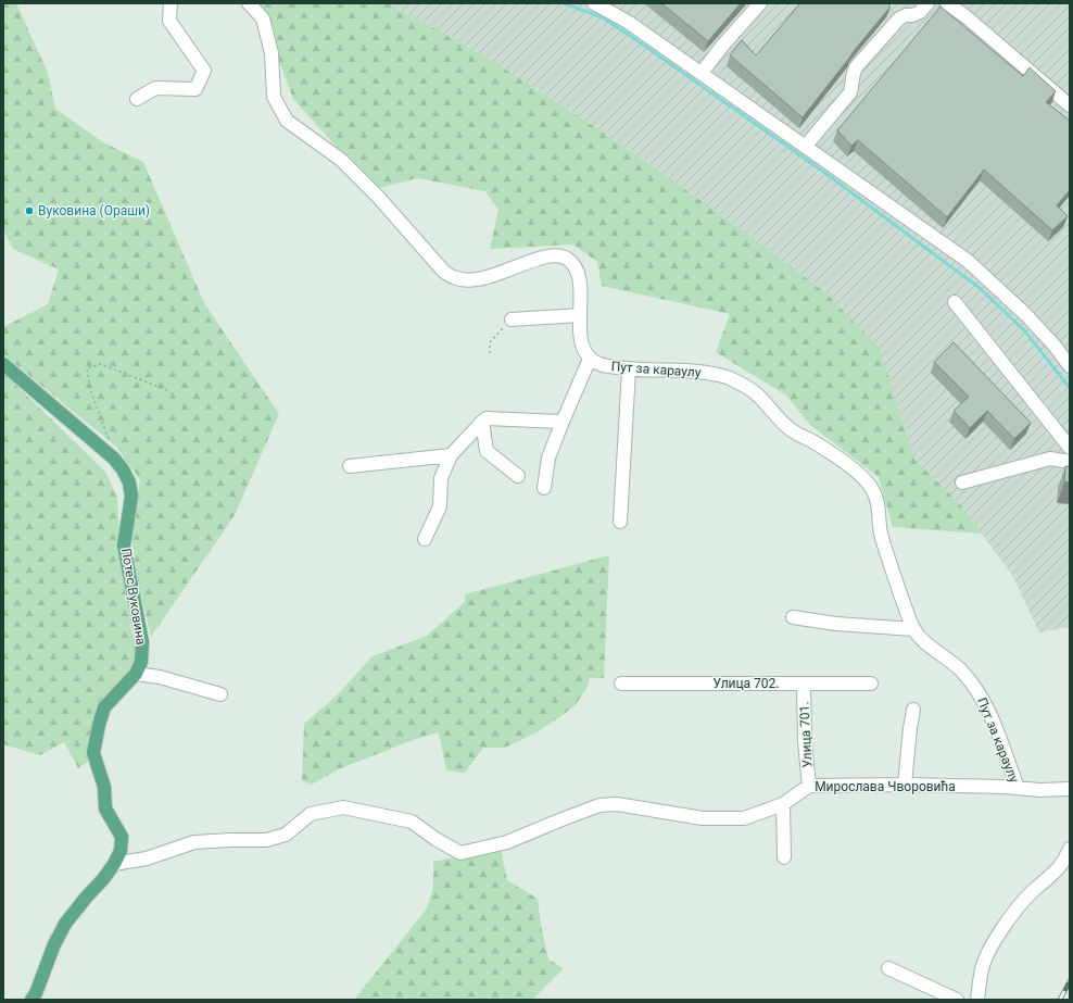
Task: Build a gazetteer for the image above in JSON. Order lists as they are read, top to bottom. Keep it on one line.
{"streets":{"main road":["Потес Вуковина"],"street":["Пут за караулу","Улица 702.","Улица 701.","Мирослава Чворовића"]},"crossings":[["Пут за караулу","Мирослава Чворовића"],["Потес Вуковина","Мирослава Чворовића"],["Улица 702.","Улица 701."],["Улица 701.","Мирослава Чворовића"]],"places":["Вуковина (Ораши)"]}
